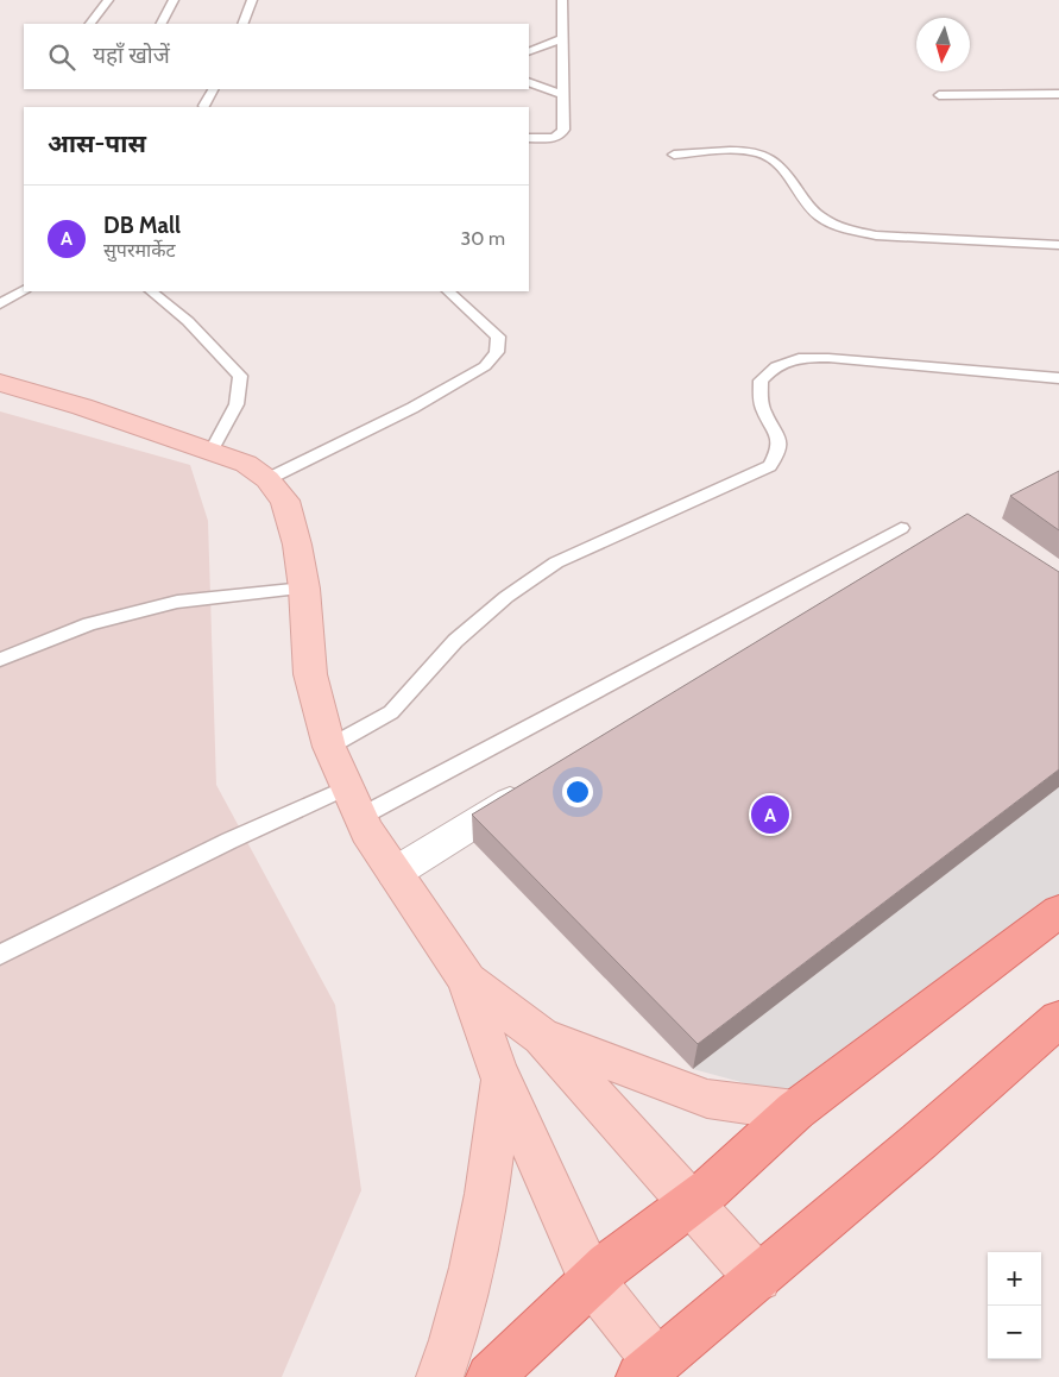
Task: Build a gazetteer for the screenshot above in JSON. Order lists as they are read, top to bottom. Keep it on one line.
{"north":"bottom","page":{"search":"यहाँ खोजें","heading":"आस-पास","list":[{"mark":"A","name":"DB Mall","note":"सुपरमार्केट","value":"30 m"}],"pins":"A","map_buttons":["+","−"]}}
